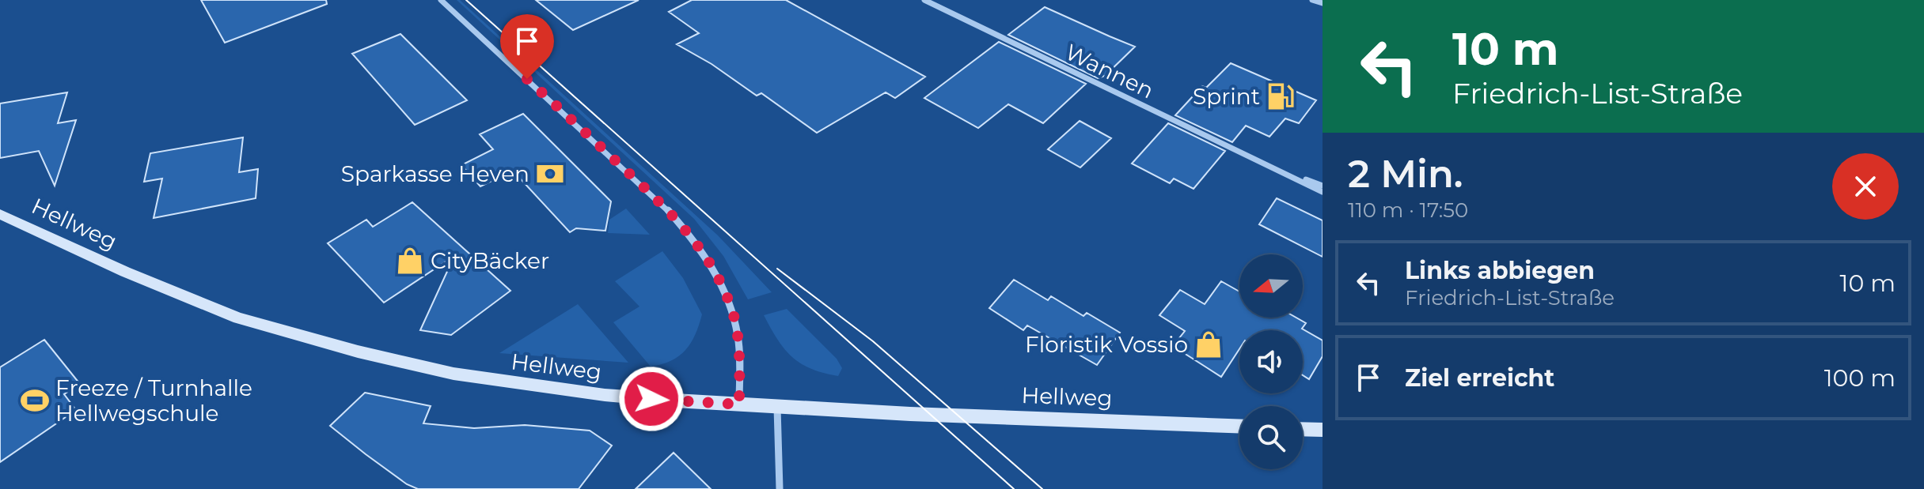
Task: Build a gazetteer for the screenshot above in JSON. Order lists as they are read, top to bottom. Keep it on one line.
{"streets":{"street":["Wannen","Hellweg"]},"places":{"fuel station":["Sprint"],"bank":["Sparkasse Heven"],"shop":["CityBäcker","Floristik Vossio"],"sports":["Freeze / Turnhalle Hellwegschule"]},"north":"left","page":{"turn":["10 m","Friedrich-List-Straße"],"heading":["2 Min.","110 m · 17:50"],"list":[{"name":"Links abbiegen","note":"Friedrich-List-Straße","value":"10 m"},{"name":"Ziel erreicht","value":"100 m"}]}}
